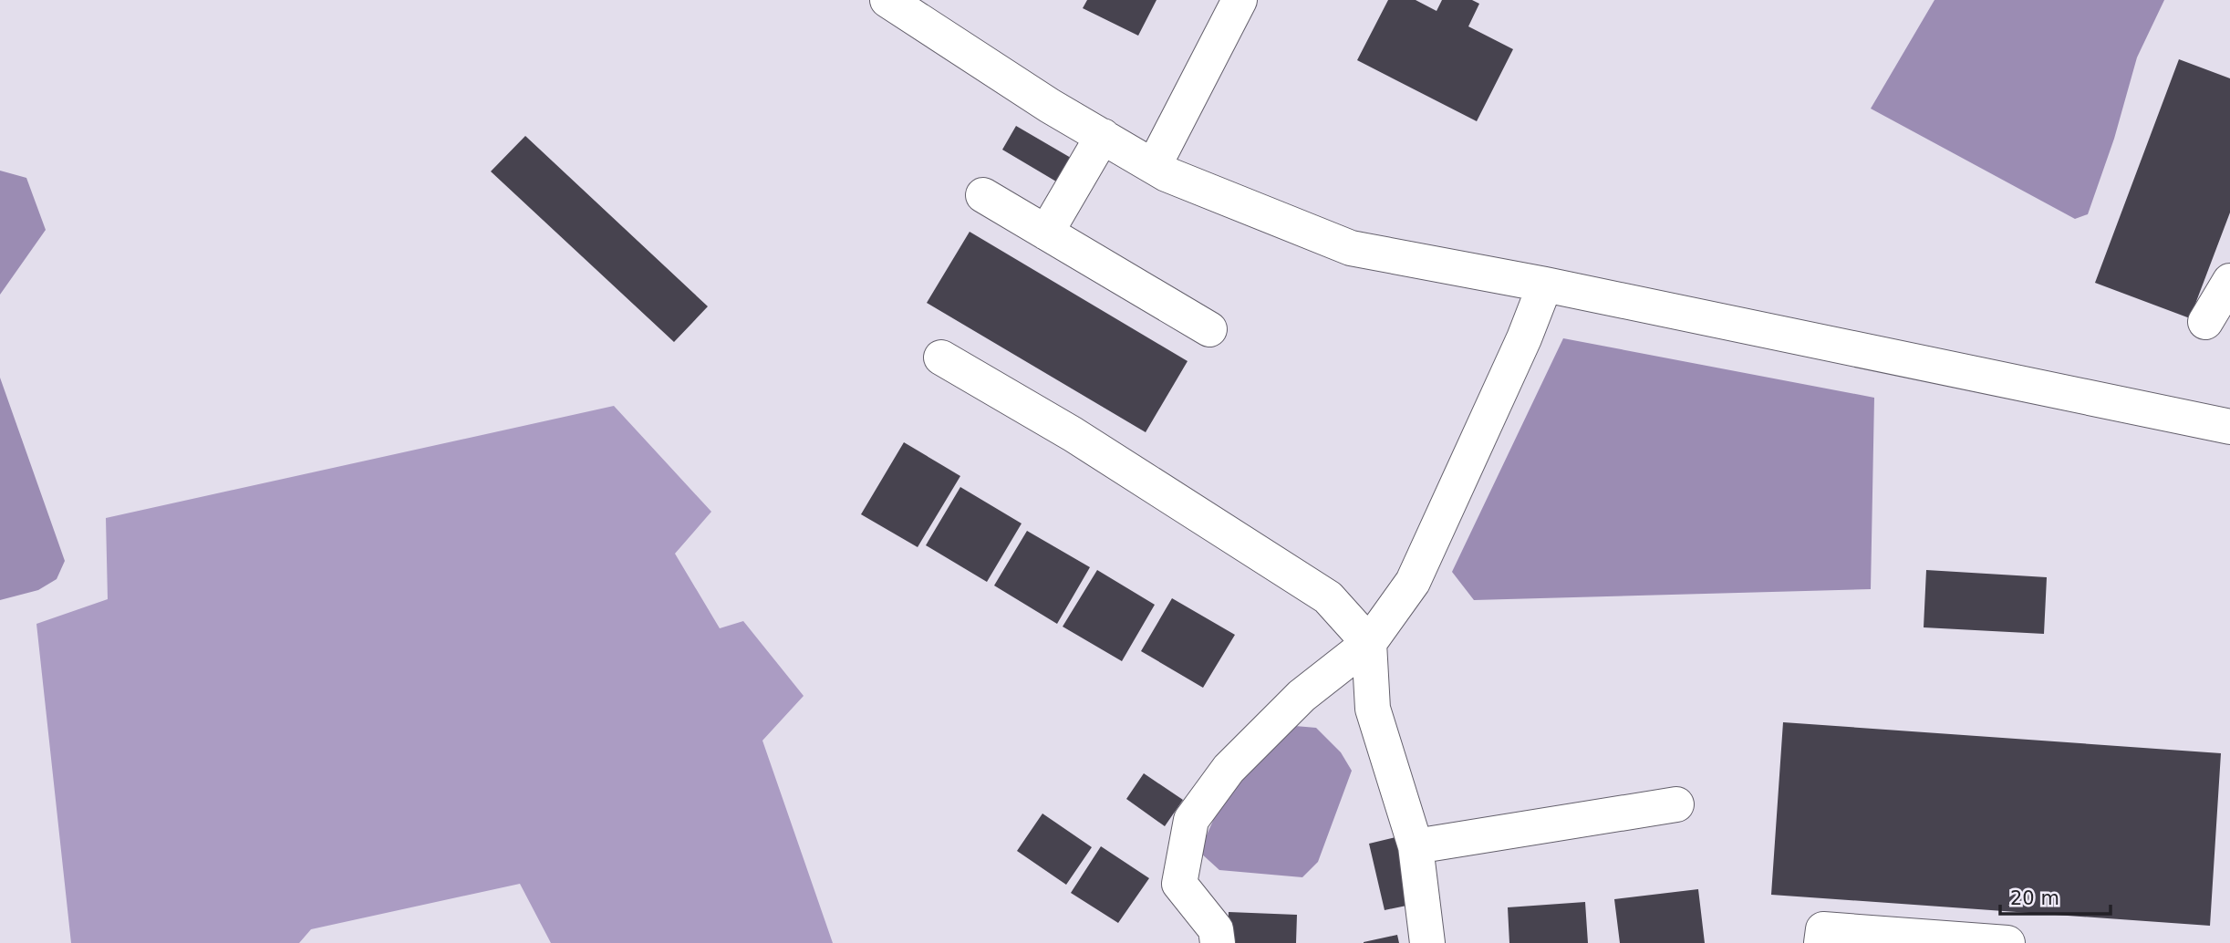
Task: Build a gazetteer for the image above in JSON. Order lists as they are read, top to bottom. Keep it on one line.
{"scale_bar":"20 m"}
